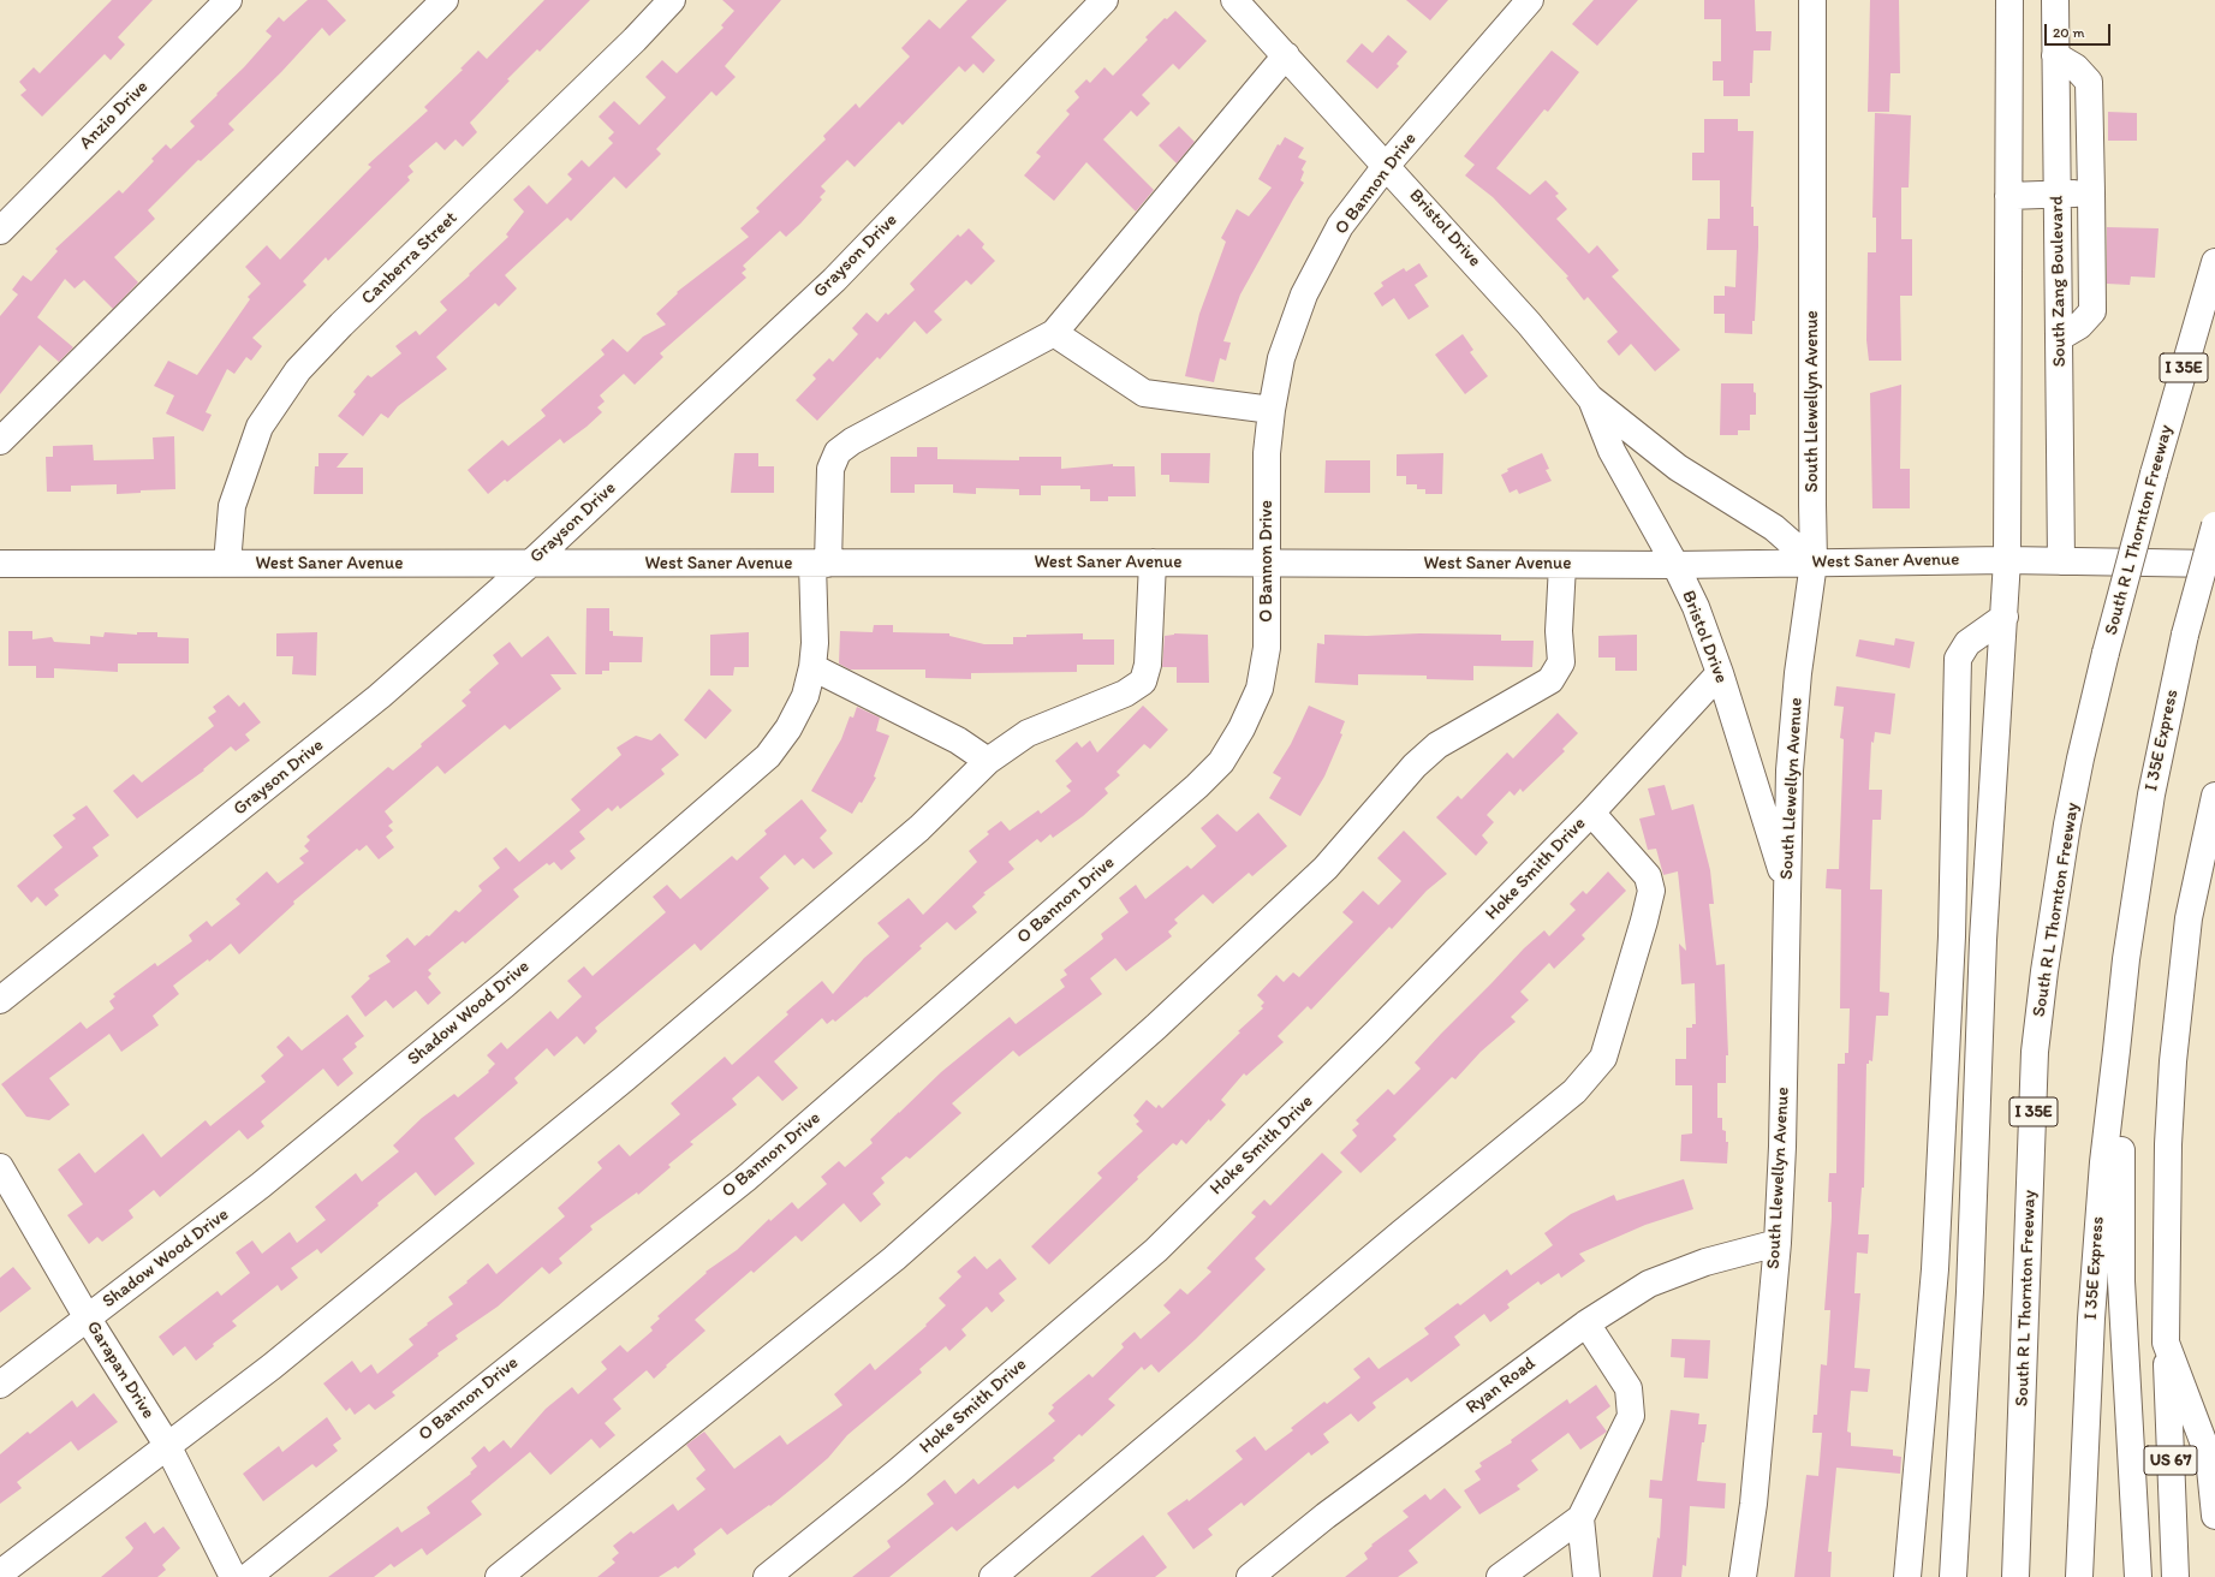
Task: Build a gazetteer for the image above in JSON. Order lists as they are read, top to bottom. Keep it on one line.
{"streets":{"main road":["Anzio Drive","O Bannon Drive","Bristol Drive","Grayson Drive","Canberra Street","South Zang Boulevard","I 35E","South Llewellyn Avenue","South R L Thornton Freeway","West Saner Avenue","I 35E Express","Hoke Smith Drive","Shadow Wood Drive","Garapan Drive","Ryan Road","US 67"]},"crossings":[["O Bannon Drive","Bristol Drive"],["O Bannon Drive","West Saner Avenue"],["Bristol Drive","South Llewellyn Avenue"],["Bristol Drive","West Saner Avenue"],["Bristol Drive","Hoke Smith Drive"],["Grayson Drive","West Saner Avenue"],["Canberra Street","West Saner Avenue"],["South Zang Boulevard","West Saner Avenue"],["South Llewellyn Avenue","West Saner Avenue"],["South Llewellyn Avenue","Ryan Road"],["West Saner Avenue","Shadow Wood Drive"],["Shadow Wood Drive","Garapan Drive"]],"scale_bar":"20 m"}
